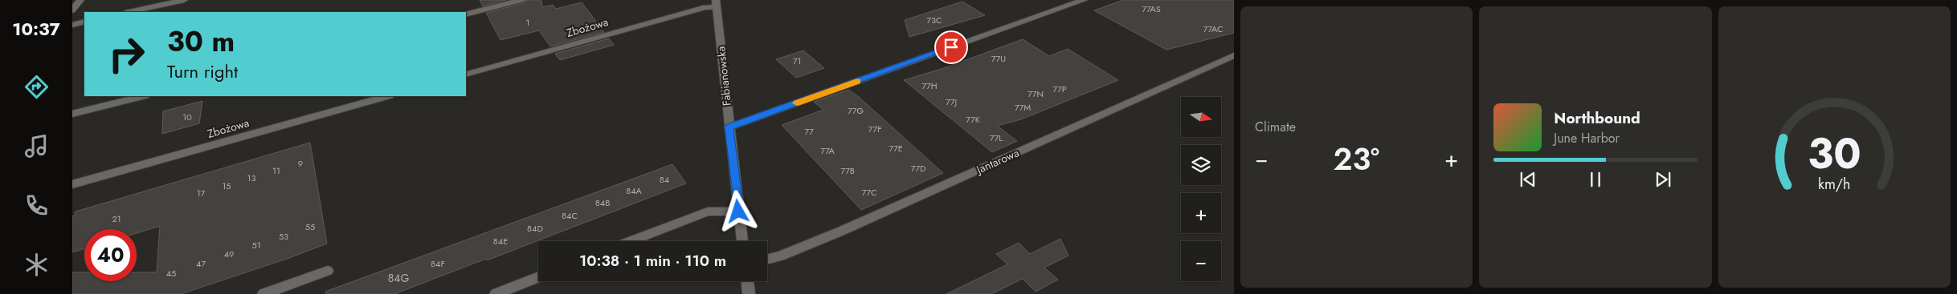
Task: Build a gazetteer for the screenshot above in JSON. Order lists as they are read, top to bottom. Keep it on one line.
{"streets":{"street":["Zbożowa","Fabianowska","Jantarowa"]},"crossings":[["Zbożowa","Fabianowska"]],"house_numbers":["77AS","73C","1","77AC","77U","71","77H","77P","77N","77J","77M","77G","10","77K","77F","77","77L","77E","77A","9","77D","11","77B","13","84","15","84A","77C","17","84B","84C","21","55","84D","53","84E","51","49","47","84F","45","84G"],"north":"right","page":{"tabs":"10:37","tile":"Climate","turn":["30 m","Turn right"],"map_buttons":["+","−"],"song":["Northbound","June Harbor"],"heat":["−","23°","+"],"limit":"40","trip":"10:38 · 1 min · 110 m","gauge":["30","km/h"]}}
